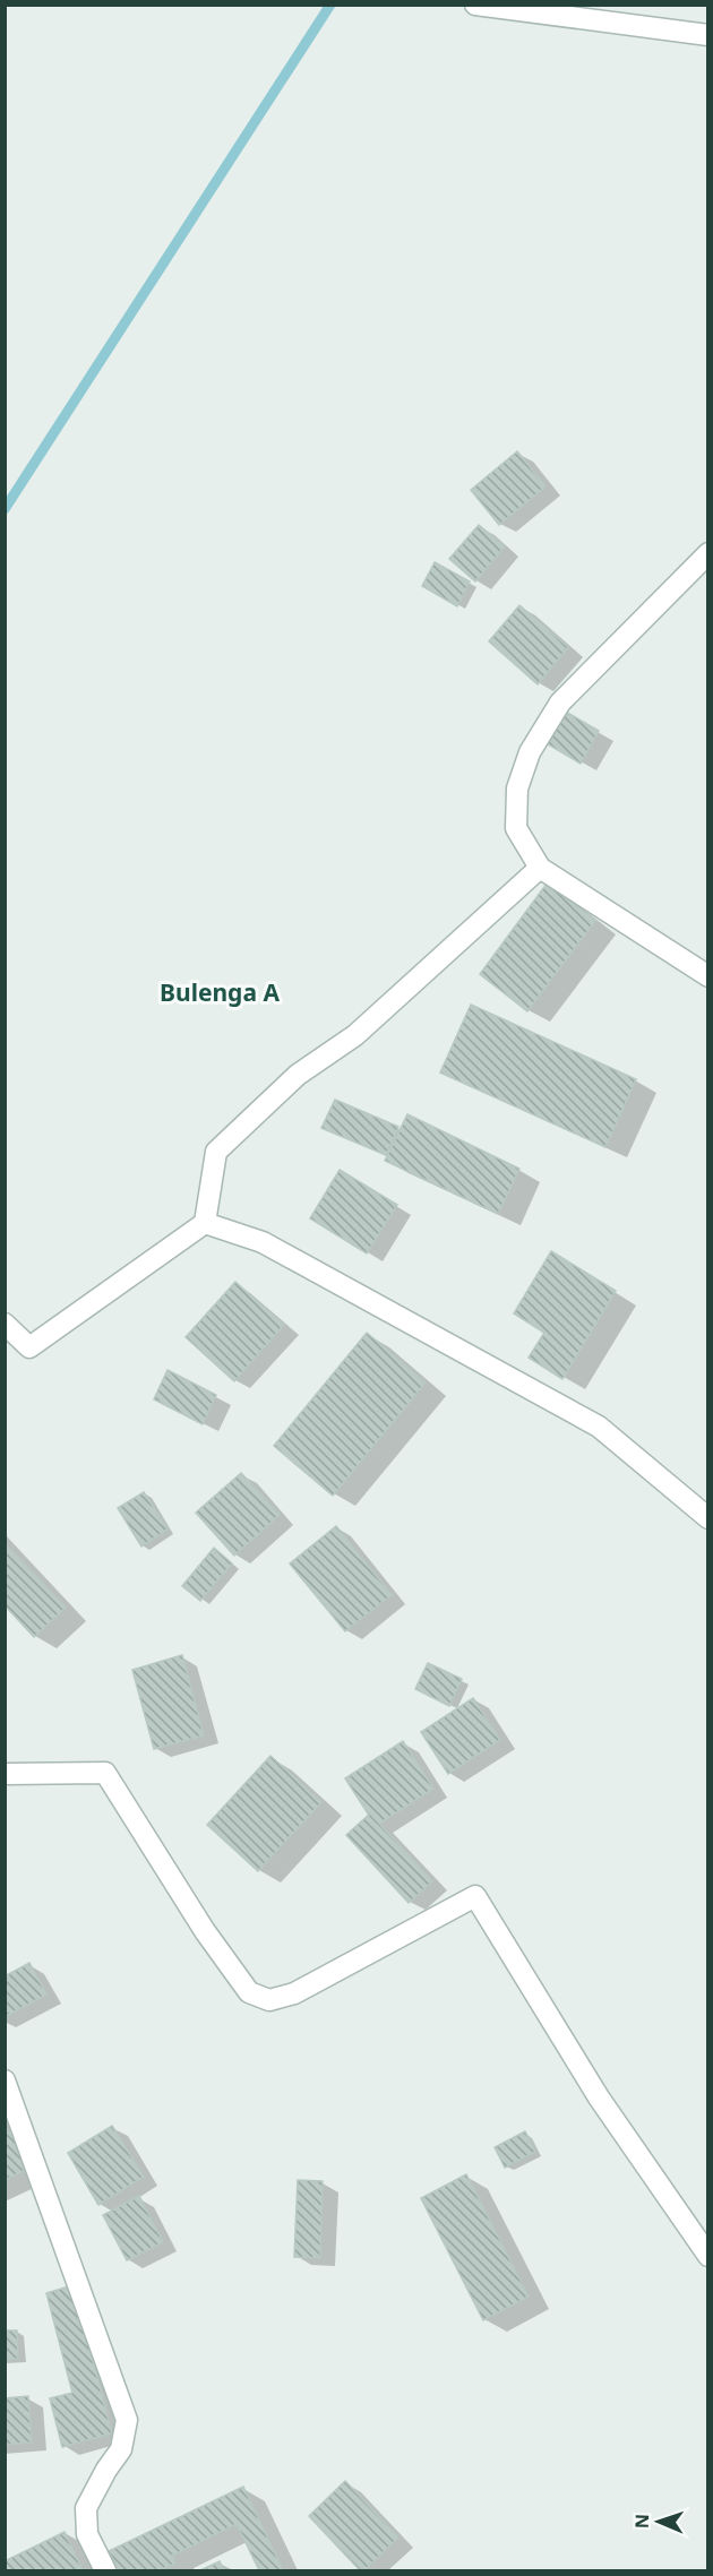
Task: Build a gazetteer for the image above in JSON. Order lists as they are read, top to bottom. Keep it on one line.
{"districts":["Bulenga A"],"north":"left"}
